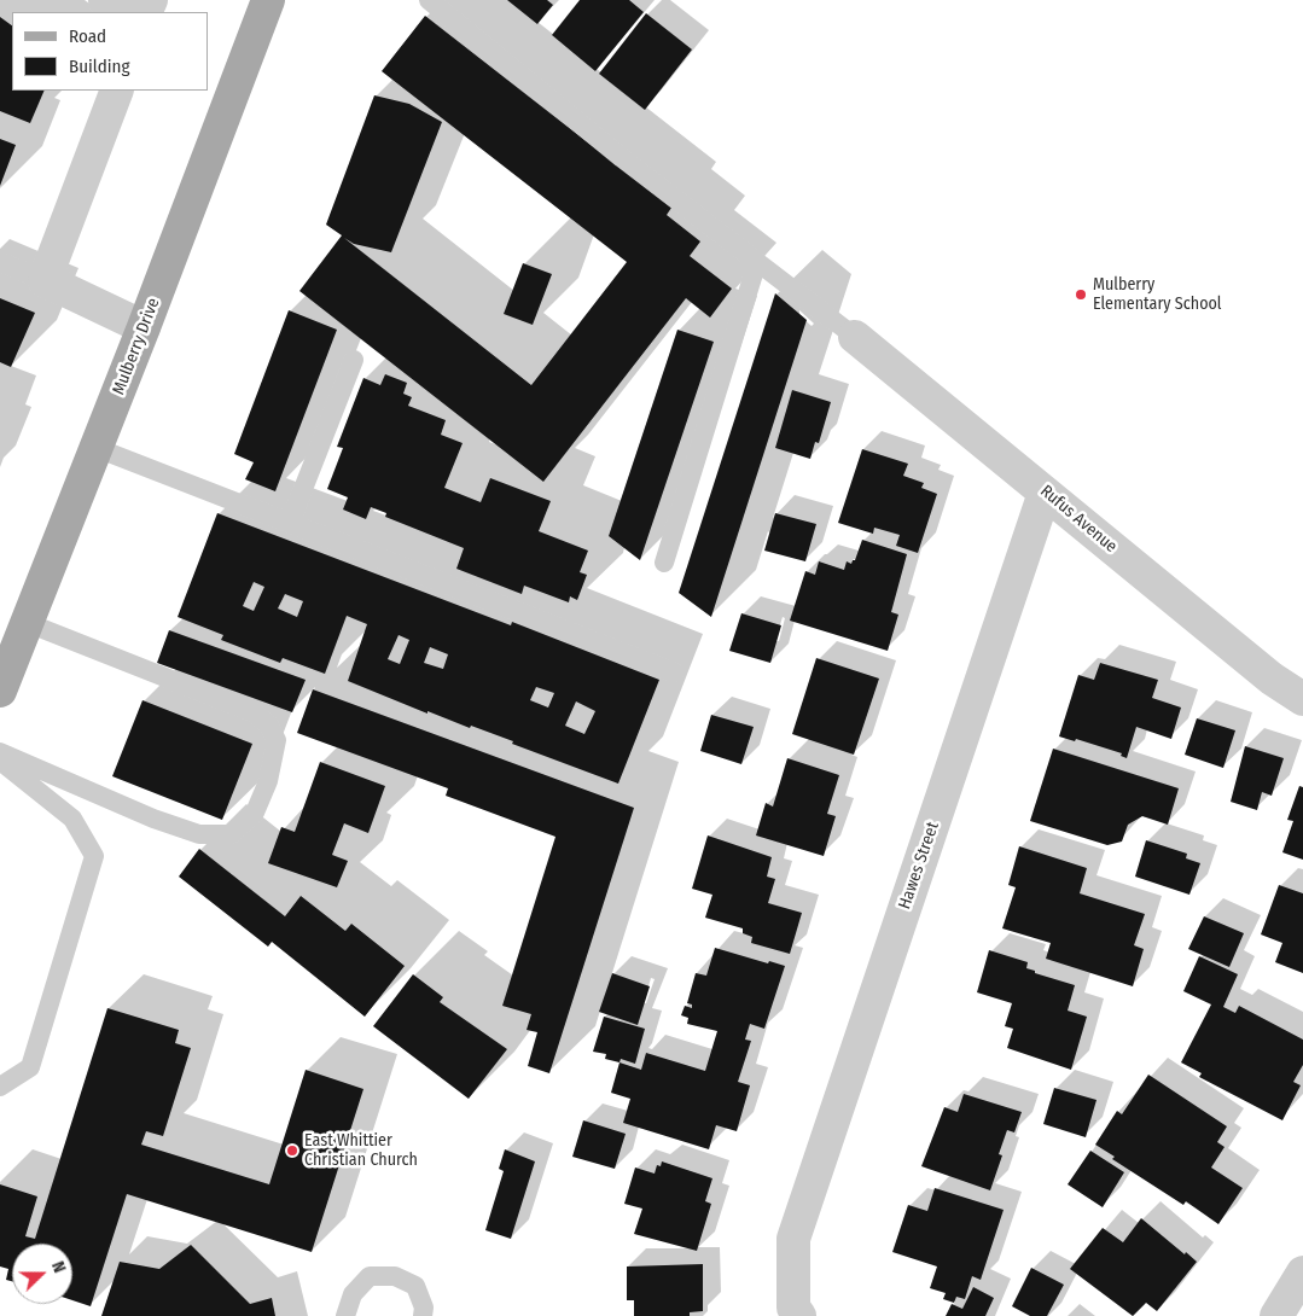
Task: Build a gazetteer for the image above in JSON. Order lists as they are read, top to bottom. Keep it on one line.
{"streets":{"main road":["Mulberry Drive"],"street":["Rufus Avenue","Hawes Street"]},"crossings":[["Rufus Avenue","Hawes Street"]],"places":["Mulberry Elementary School","East Whittier Christian Church"],"legend":["Road","Building"],"north":"right"}
